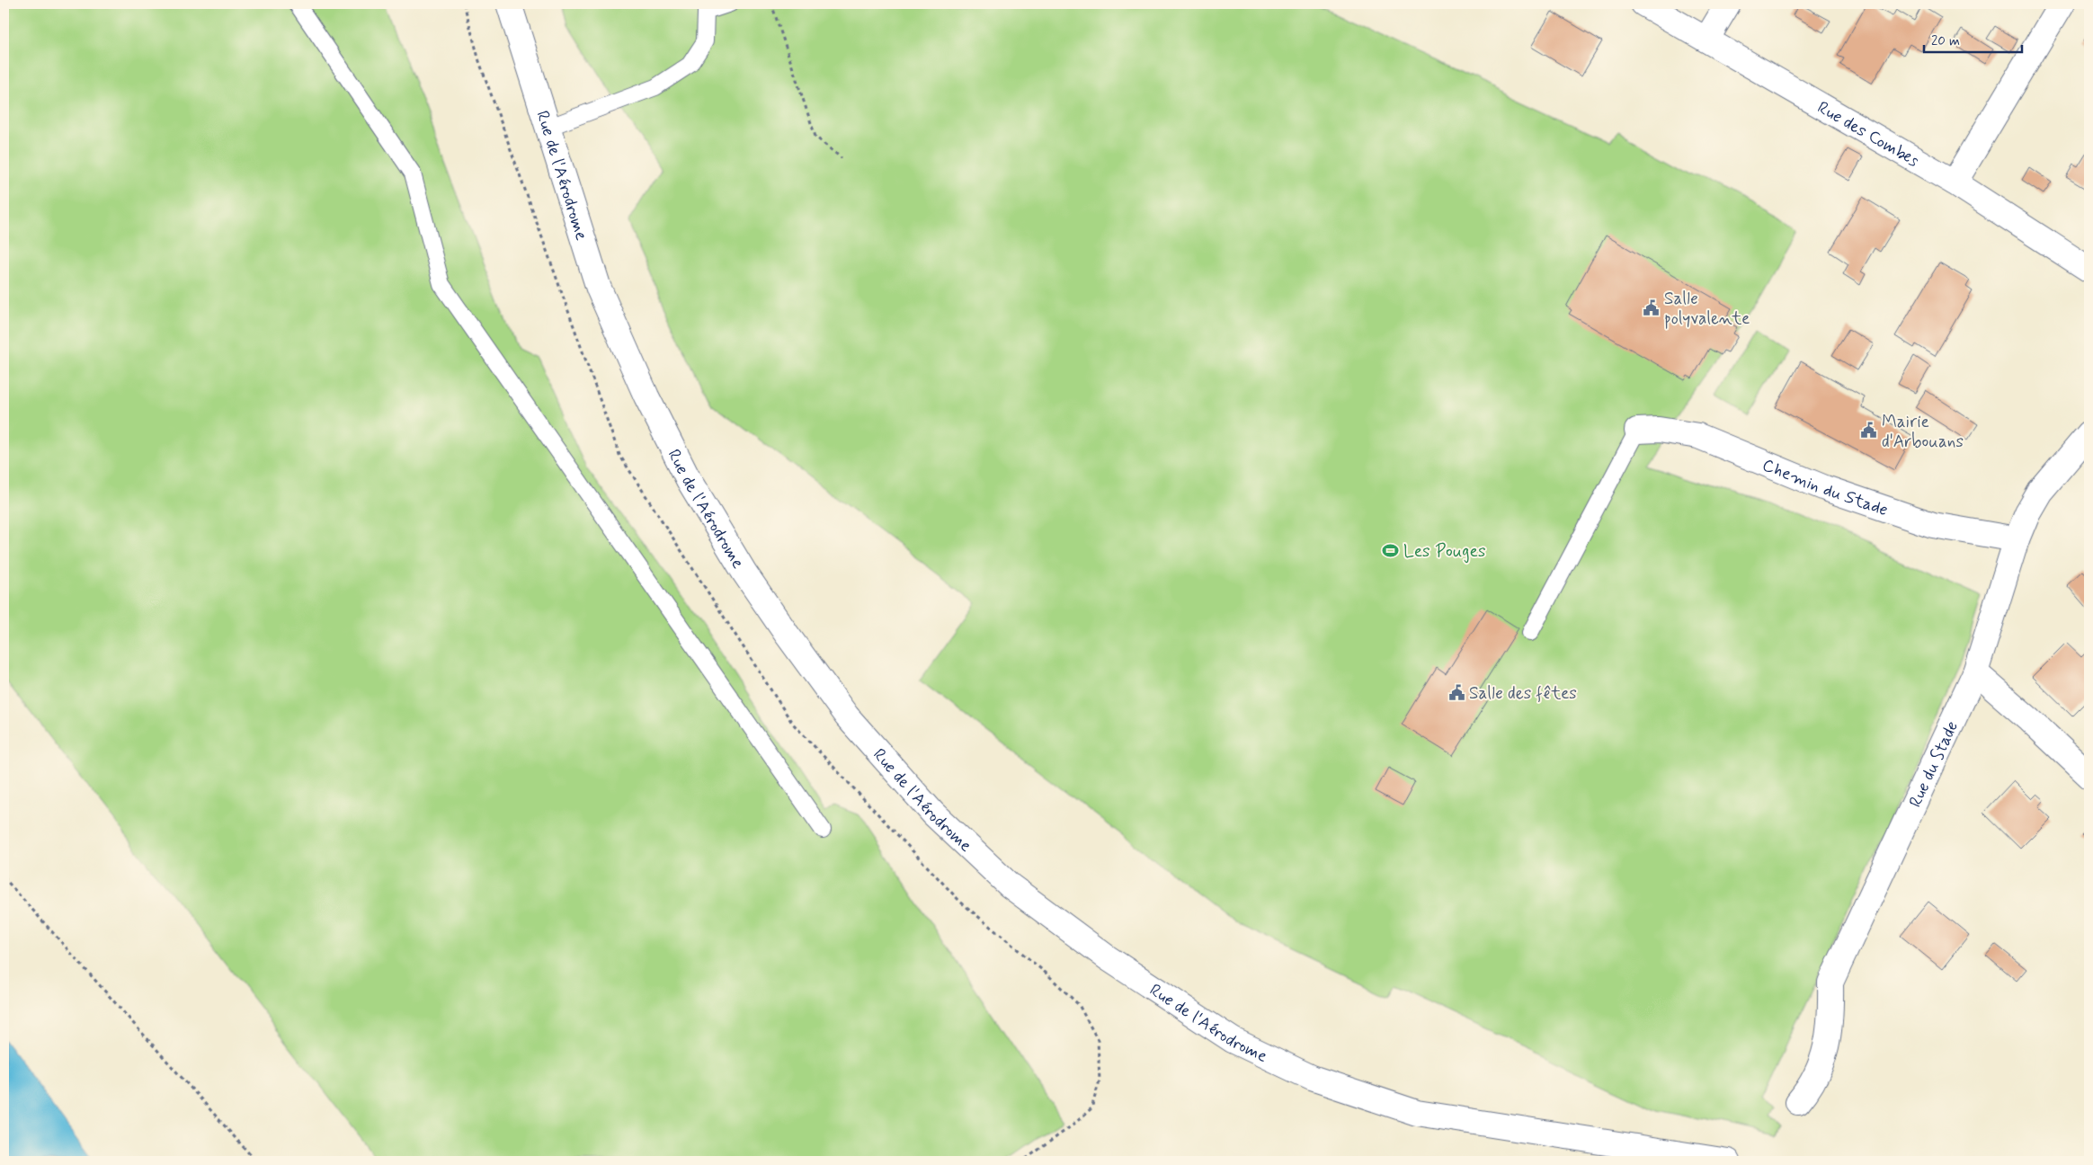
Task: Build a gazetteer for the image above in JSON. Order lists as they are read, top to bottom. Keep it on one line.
{"streets":{"street":["Rue des Combes","Rue de l'Aérodrome","Chemin du Stade","Rue du Stade"]},"crossings":[["Chemin du Stade","Rue du Stade"]],"places":{"public building":["Salle polyvalente","Mairie d'Arbouans","Salle des fêtes"],"sports":["Les Pouges"]},"scale_bar":"20 m"}
